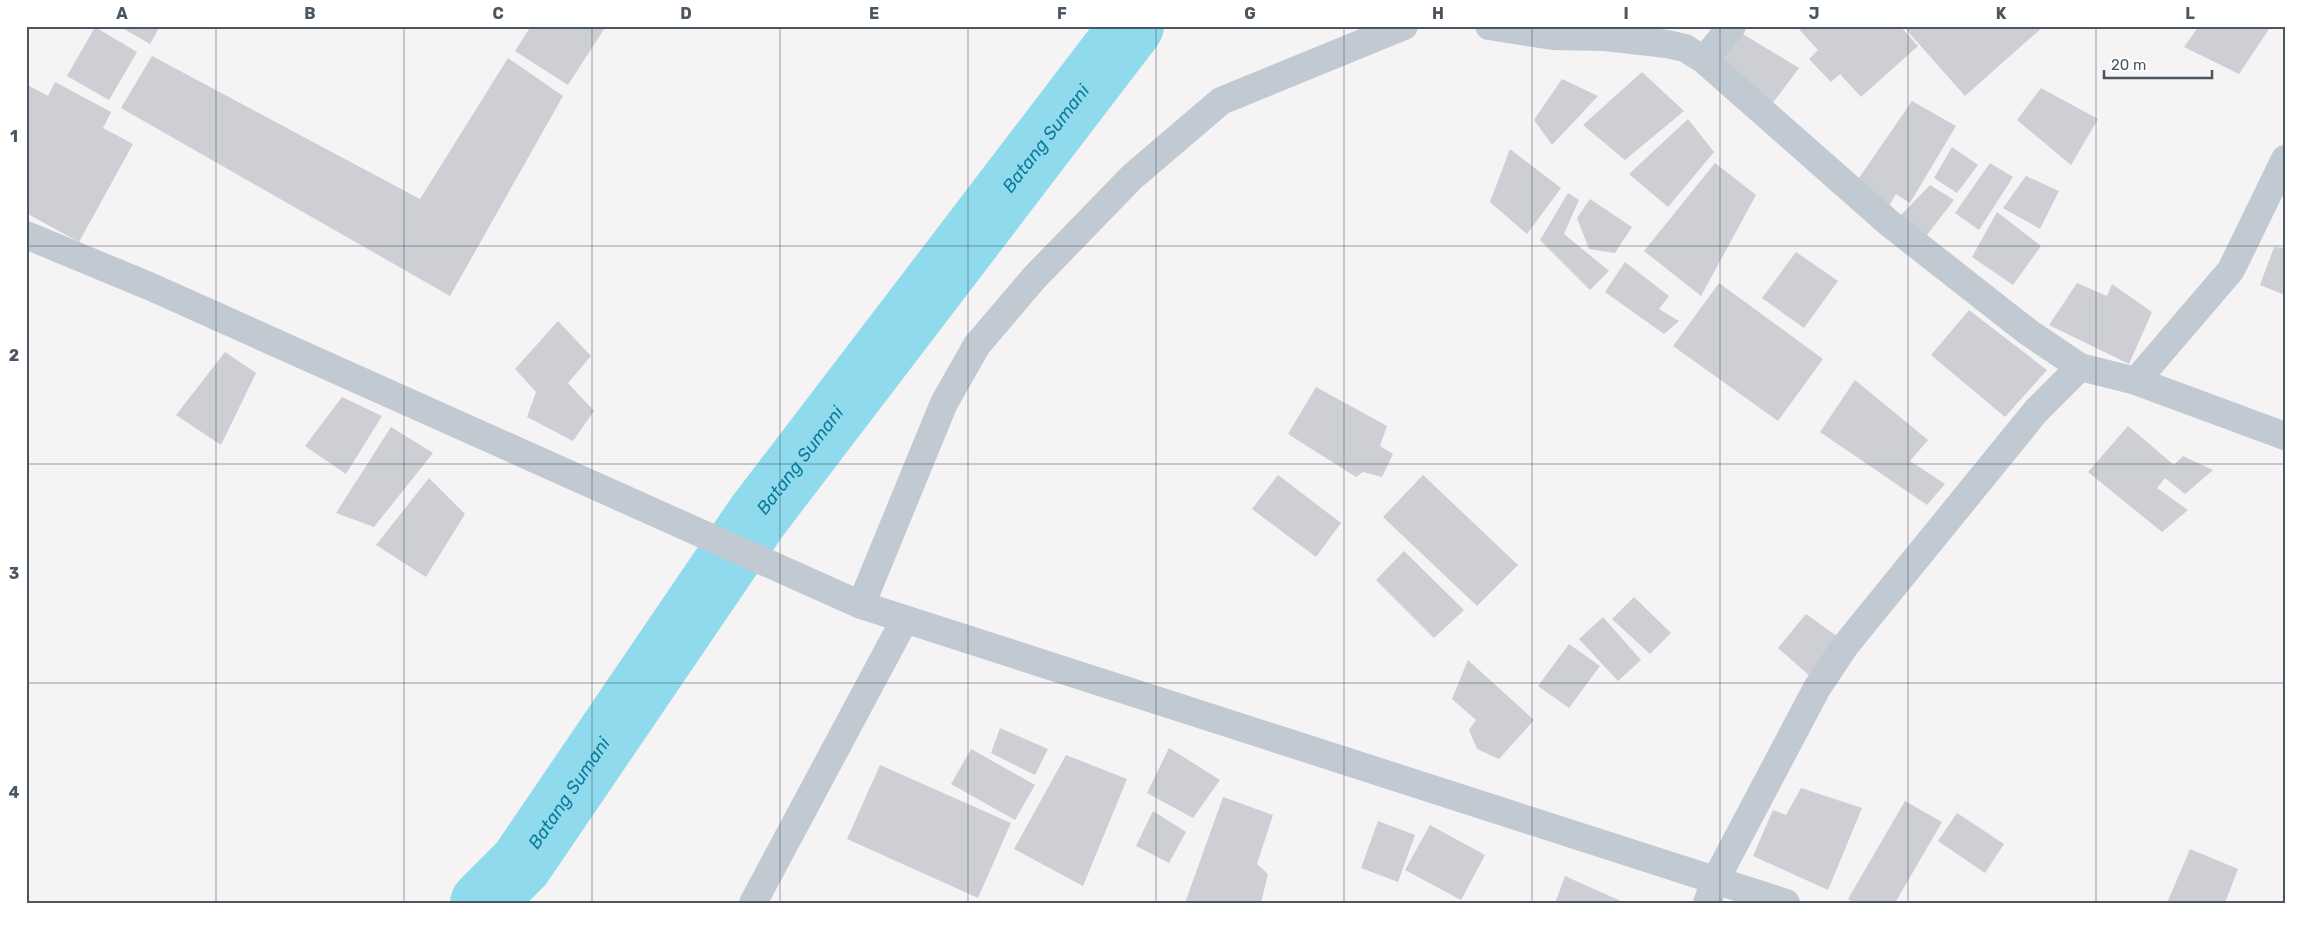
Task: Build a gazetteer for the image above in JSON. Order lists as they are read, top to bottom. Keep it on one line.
{"water":["Batang Sumani"],"scale_bar":"20 m","grid":{"columns":["A","B","C","D","E","F","G","H","I","J","K","L"],"rows":["1","2","3","4"]}}
